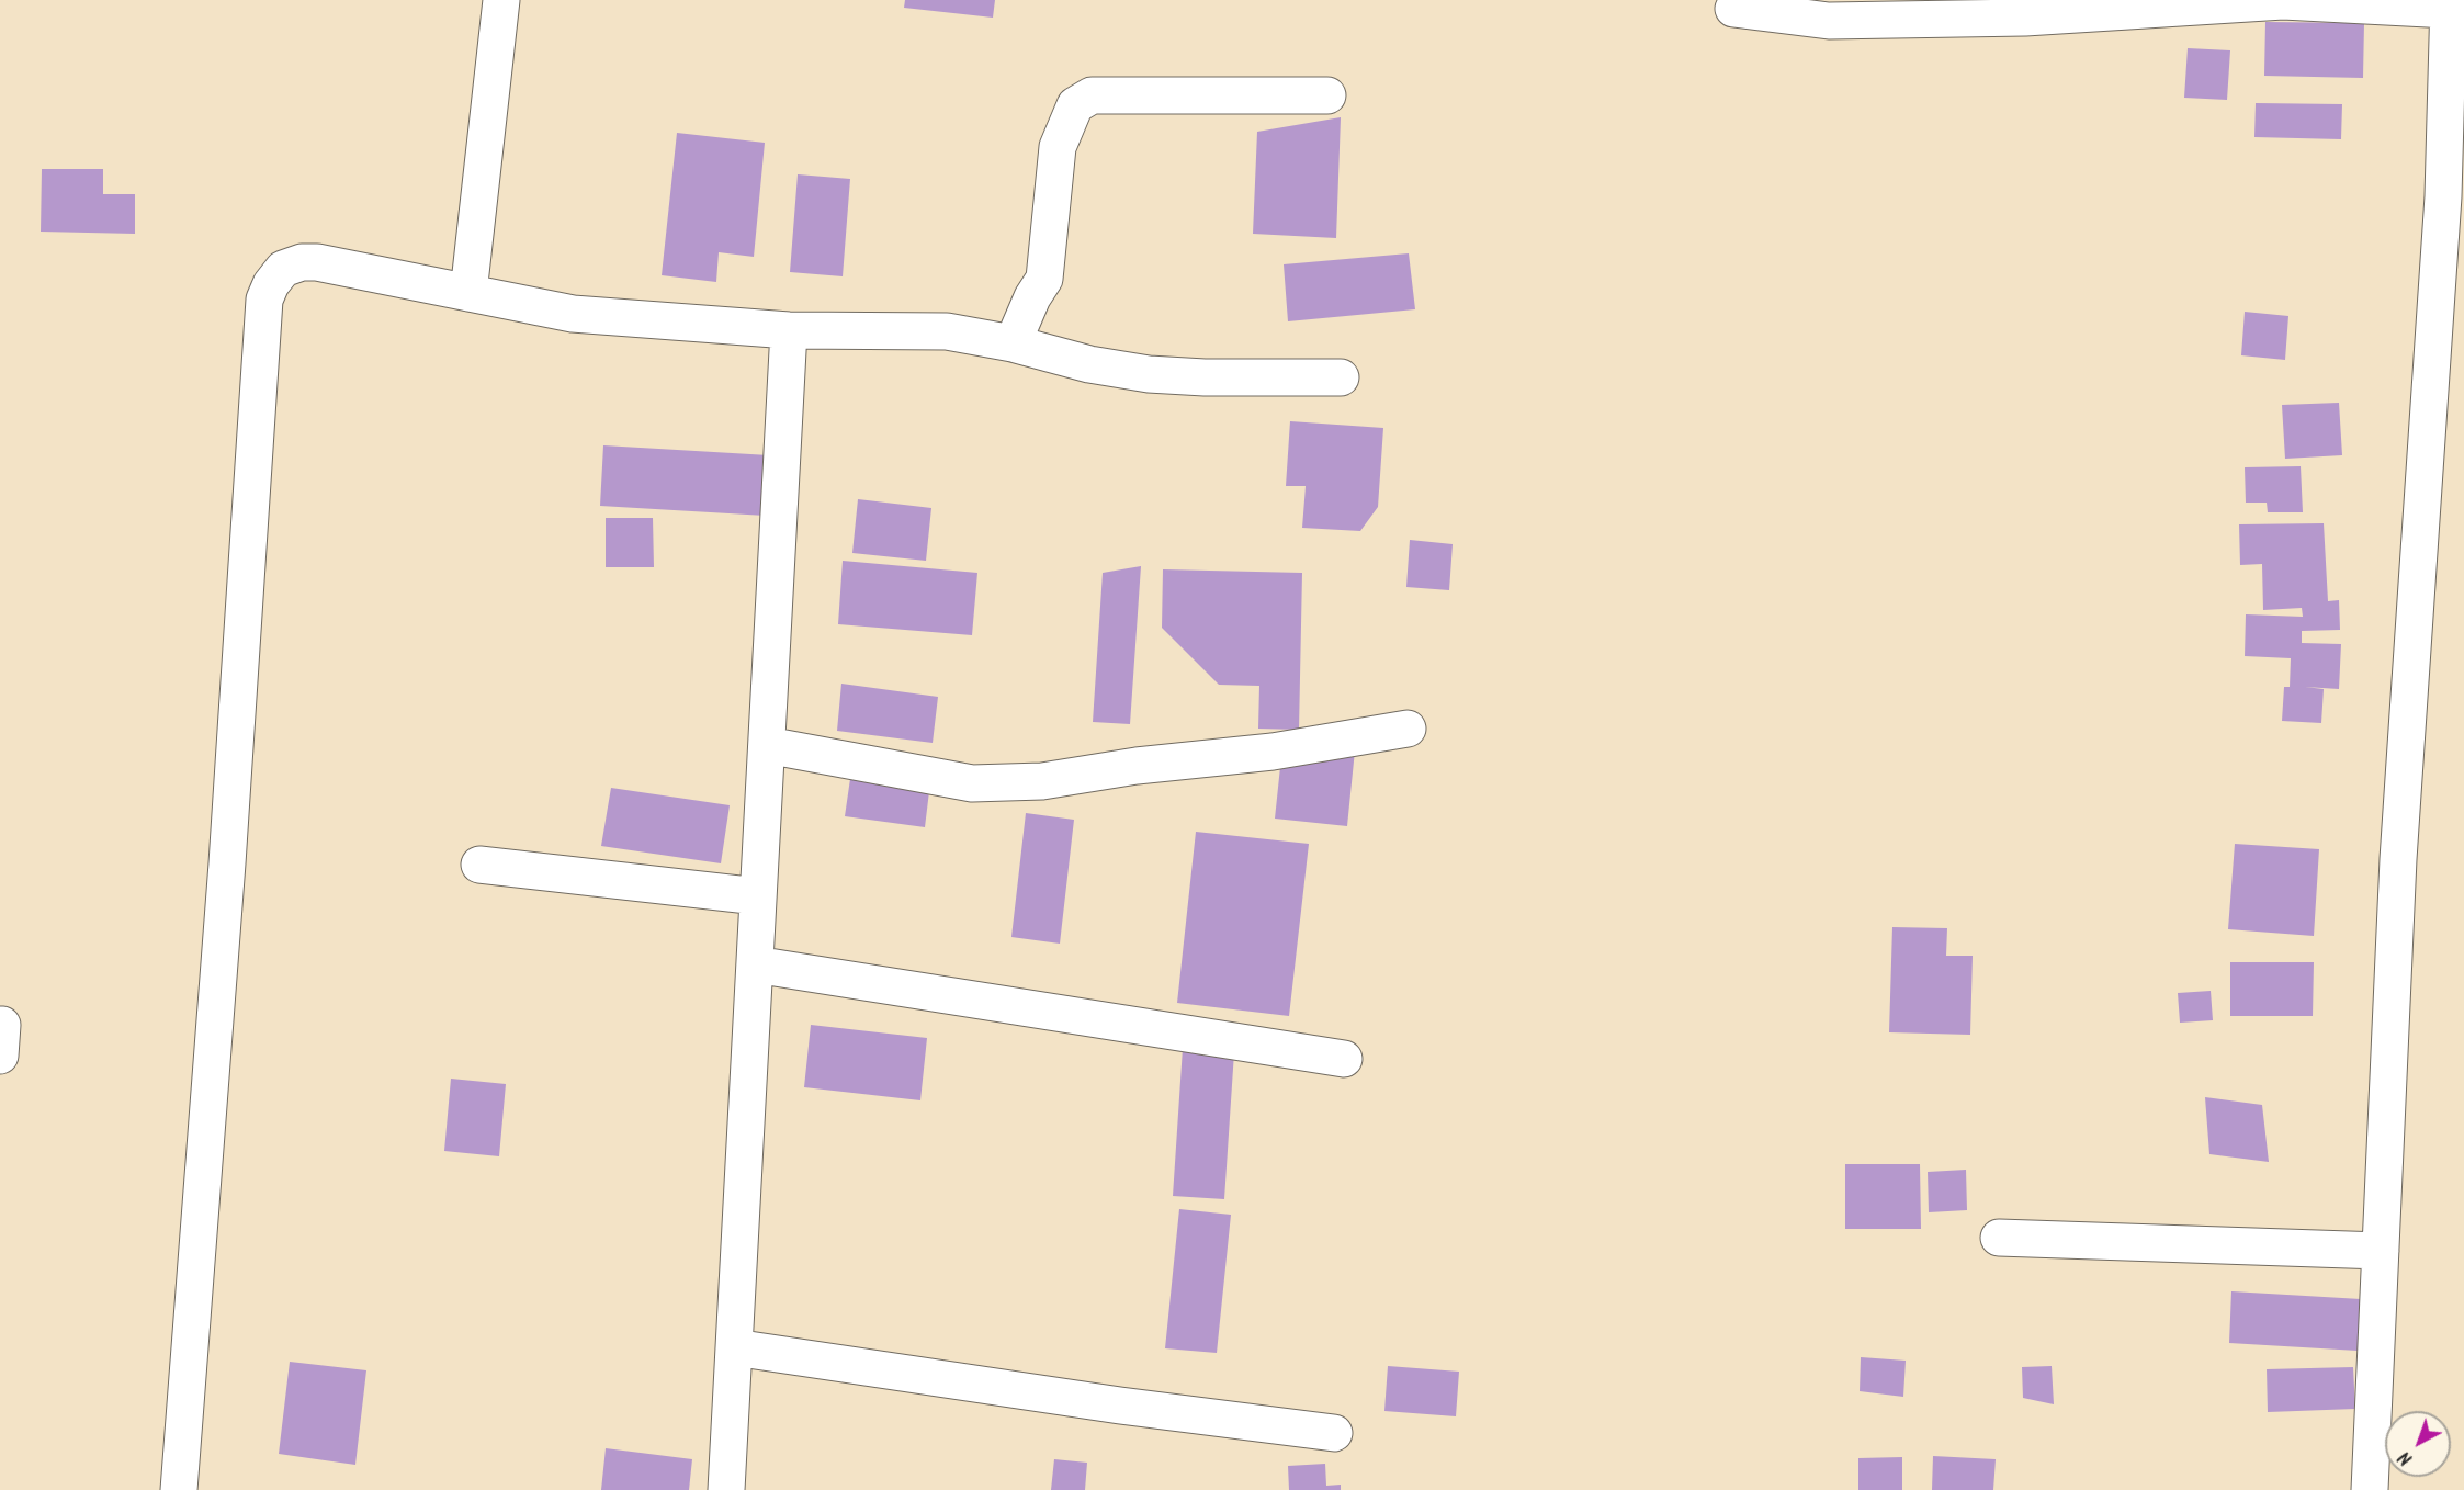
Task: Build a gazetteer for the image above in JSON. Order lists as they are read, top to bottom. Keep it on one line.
{"north":"bottom left"}
